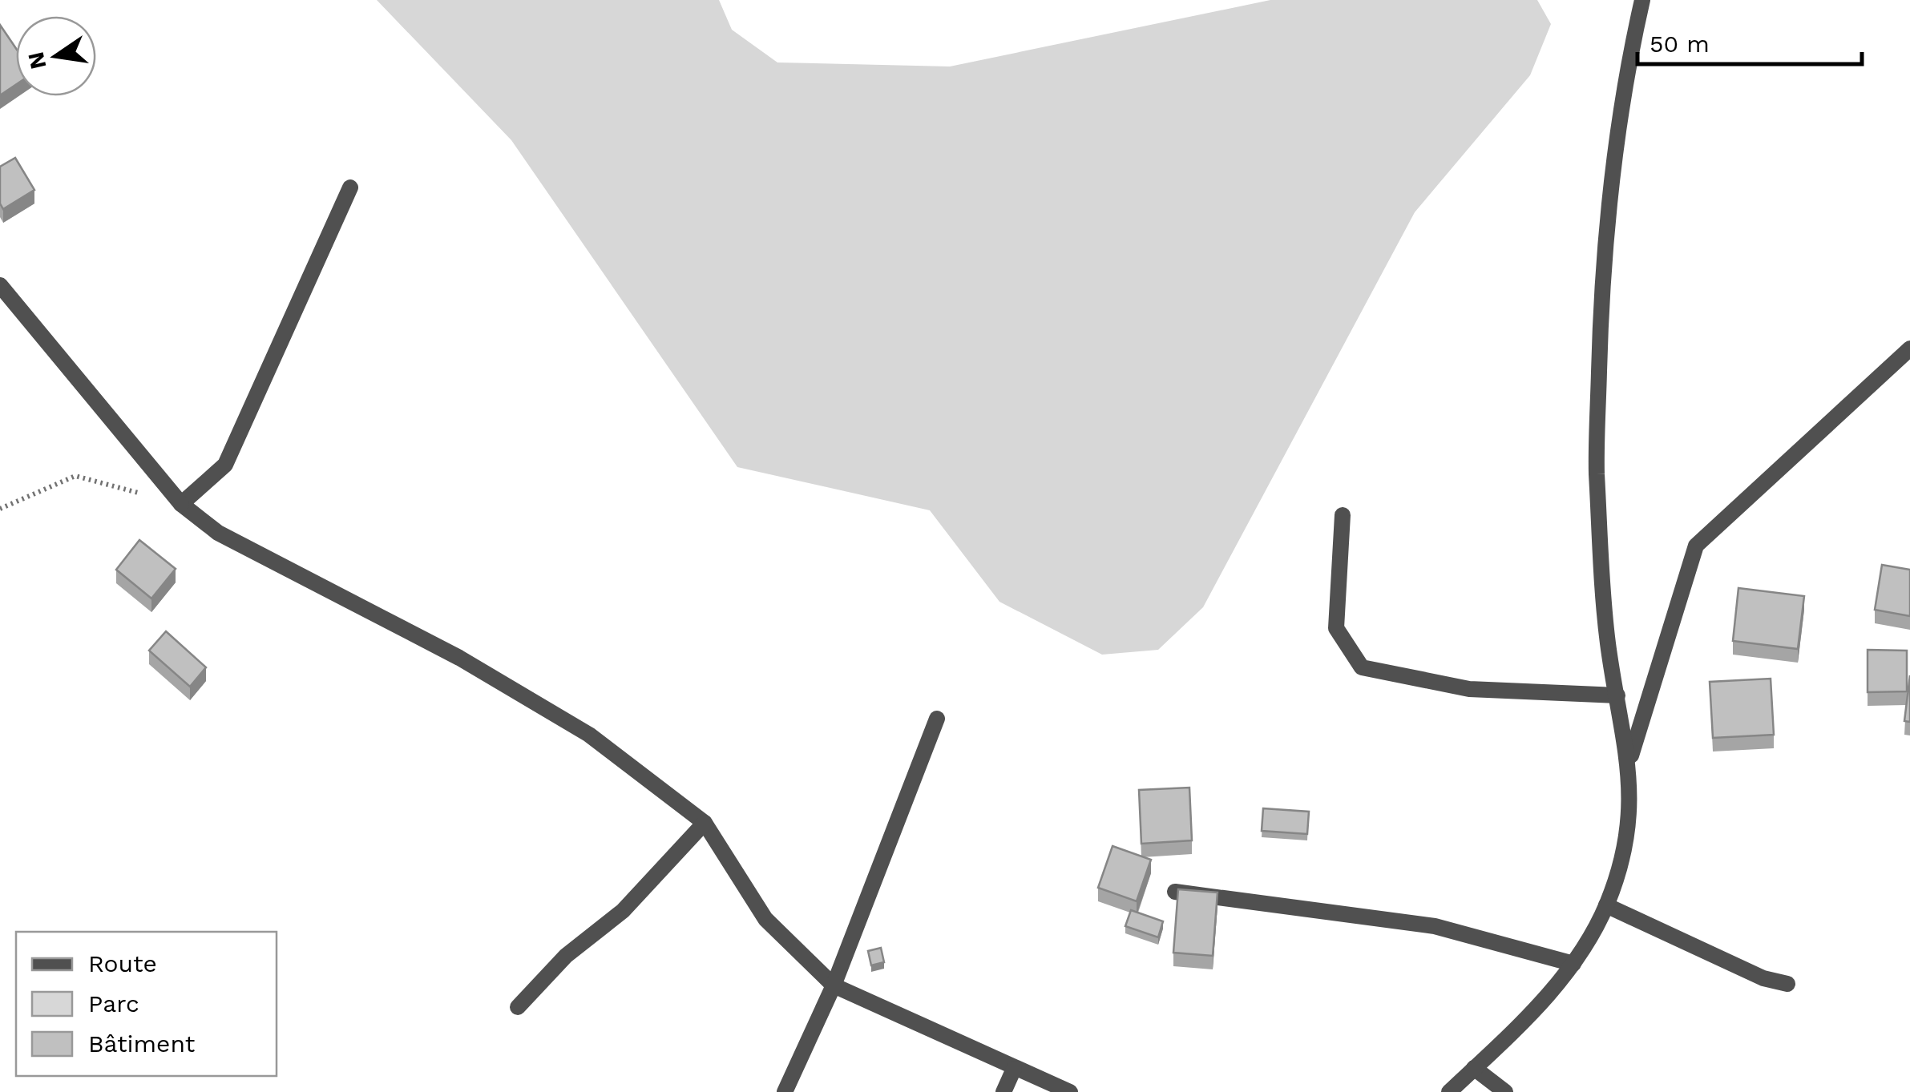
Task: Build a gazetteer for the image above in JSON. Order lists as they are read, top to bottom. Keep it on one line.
{"legend":["Route","Parc","Bâtiment"],"scale_bar":"50 m","north":"left"}
